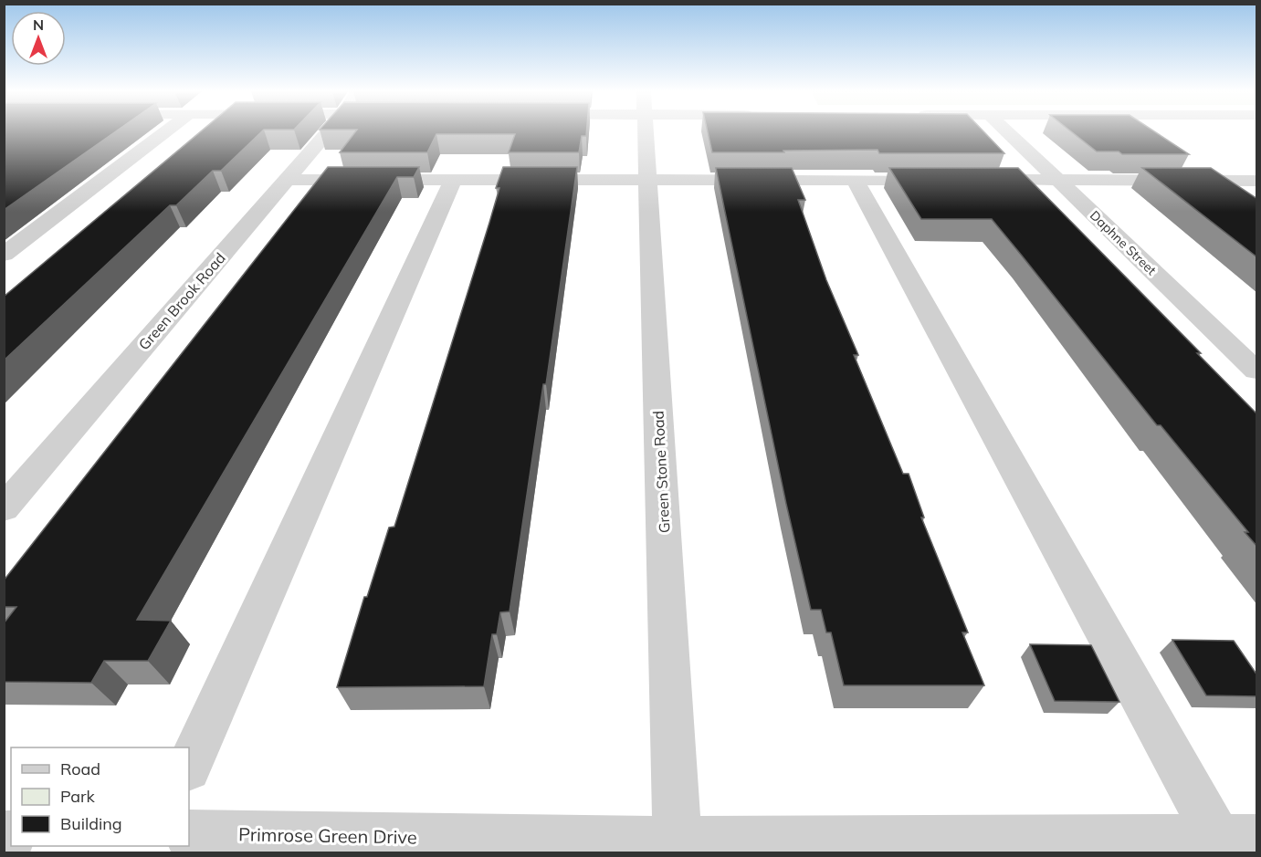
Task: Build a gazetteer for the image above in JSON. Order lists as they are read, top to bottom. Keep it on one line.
{"streets":{"street":["Daphne Street","Green Brook Road","Green Stone Road","Primrose Green Drive"]},"crossings":[["Green Stone Road","Primrose Green Drive"]],"legend":["Road","Park","Building"],"north":"top"}
